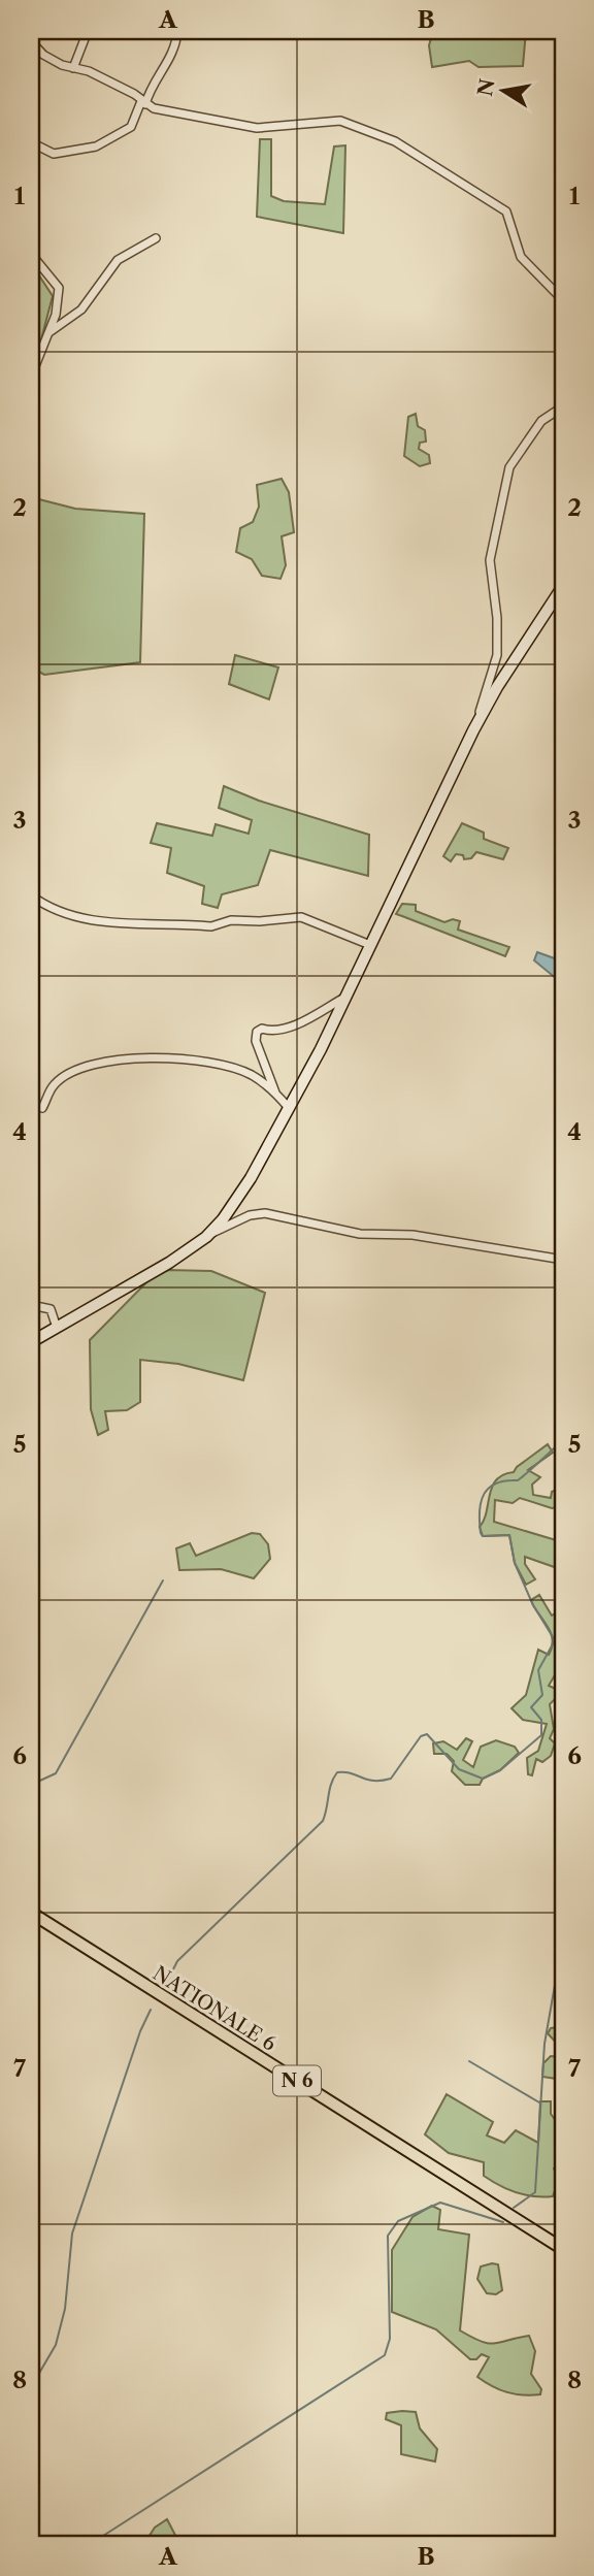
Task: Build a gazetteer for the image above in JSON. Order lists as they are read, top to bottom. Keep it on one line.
{"streets":{"main road":["NATIONALE 6","N 6"]},"north":"left","grid":{"columns":["A","B"],"rows":["1","2","3","4","5","6","7","8"]}}
